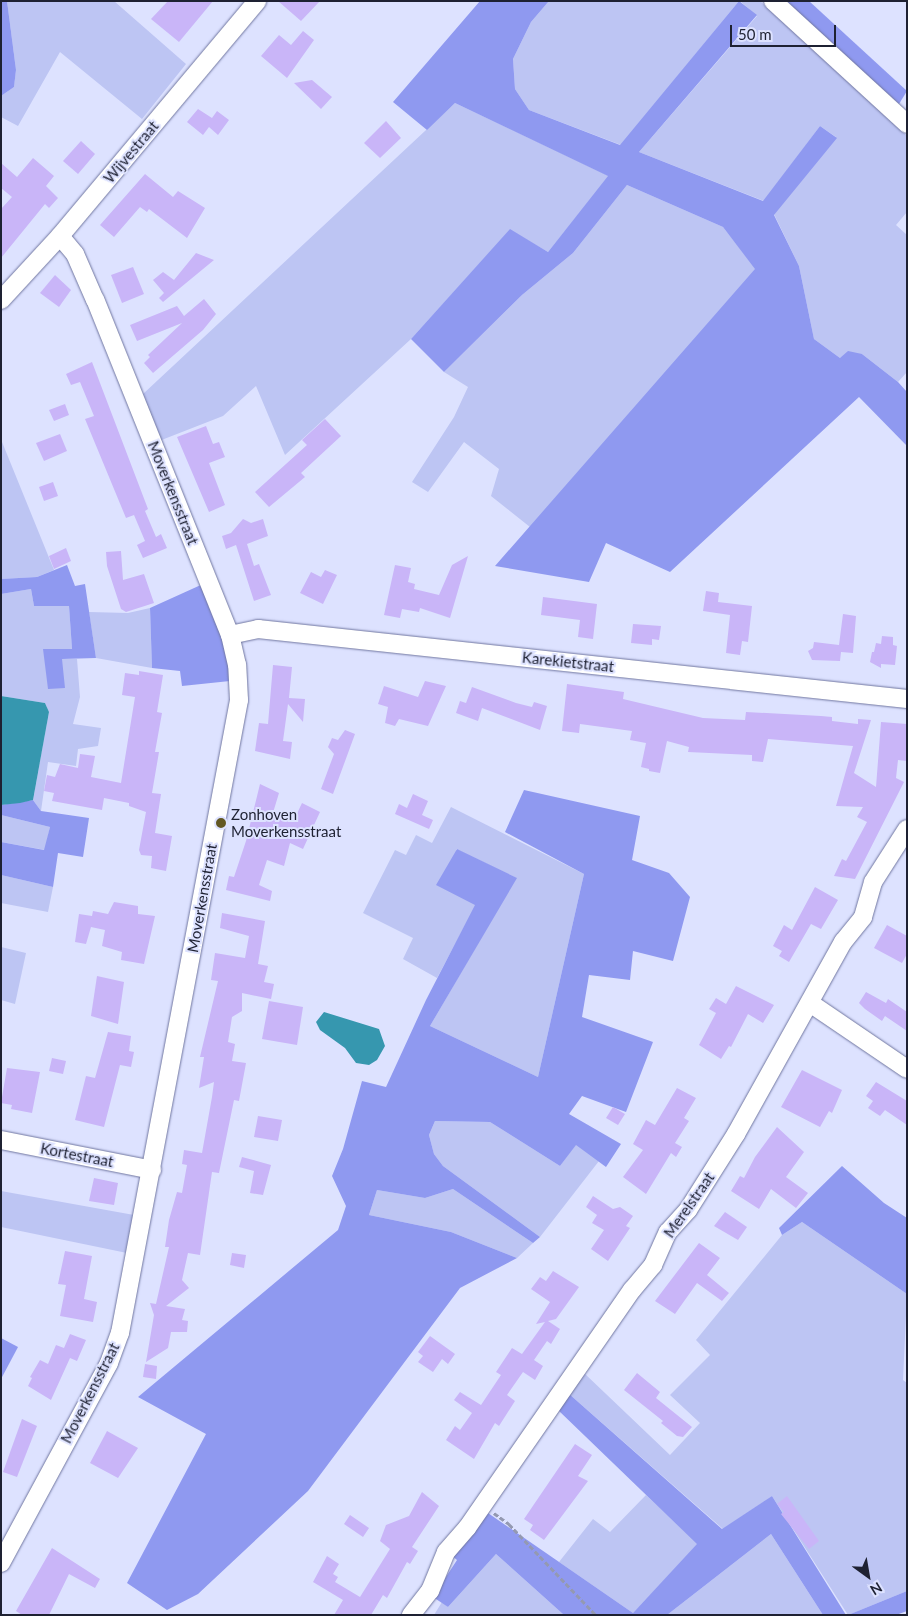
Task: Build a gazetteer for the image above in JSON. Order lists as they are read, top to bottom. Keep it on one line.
{"streets":{"street":["Wijvestraat","Moverkensstraat","Karekietstraat","Kortestraat","Merelstraat"]},"crossings":[["Wijvestraat","Moverkensstraat"],["Moverkensstraat","Karekietstraat"],["Moverkensstraat","Kortestraat"]],"places":["Zonhoven Moverkensstraat"],"scale_bar":"50 m","north":"bottom right"}
